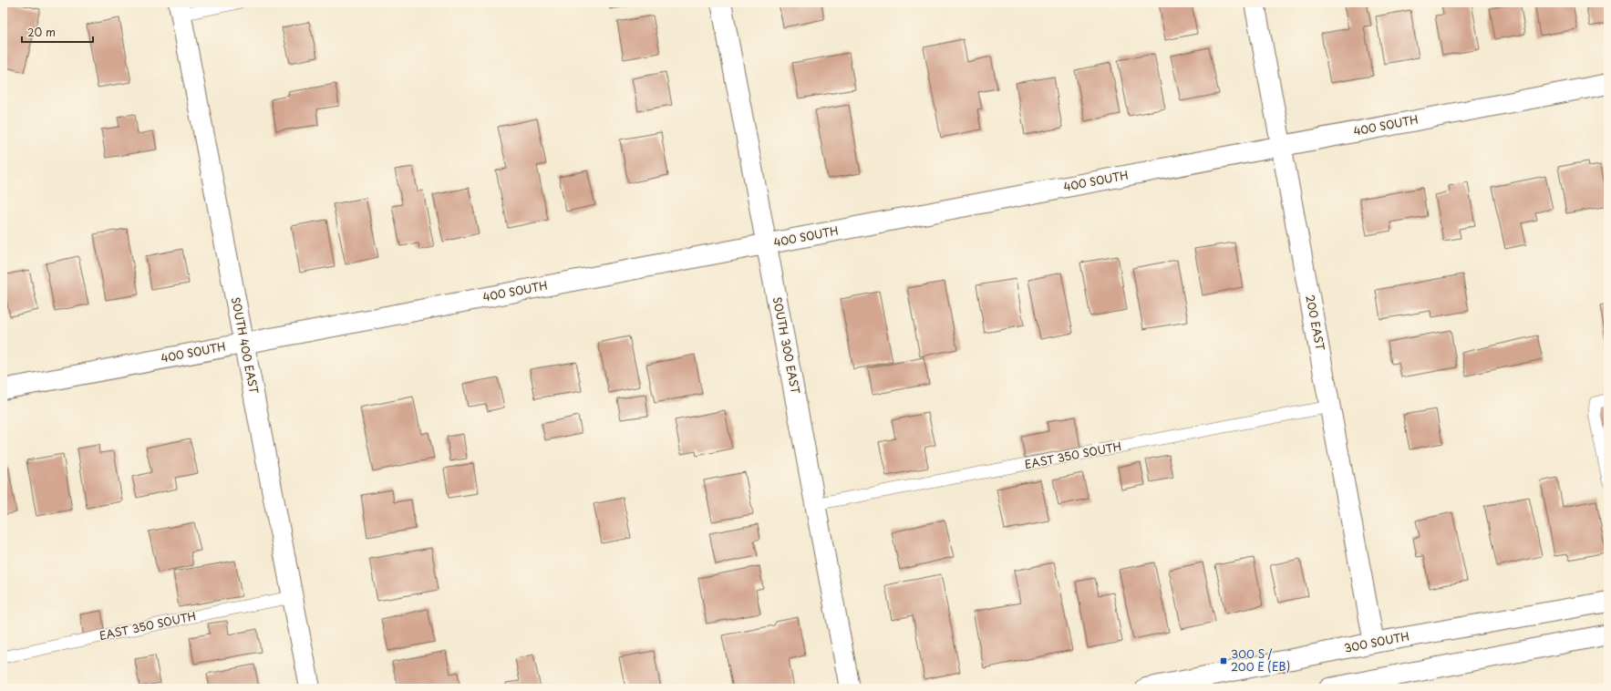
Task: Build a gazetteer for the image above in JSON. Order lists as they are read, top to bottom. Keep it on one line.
{"streets":{"street":["400 SOUTH","200 EAST","SOUTH 400 EAST","SOUTH 300 EAST","300 SOUTH"],"lane":["EAST 350 SOUTH"]},"crossings":[["400 SOUTH","200 EAST"],["400 SOUTH","SOUTH 400 EAST"],["400 SOUTH","SOUTH 300 EAST"],["200 EAST","EAST 350 SOUTH"],["200 EAST","300 SOUTH"],["SOUTH 400 EAST","EAST 350 SOUTH"],["SOUTH 300 EAST","EAST 350 SOUTH"]],"places":{"transit":["300 S / 200 E (EB)"]},"scale_bar":"20 m"}
